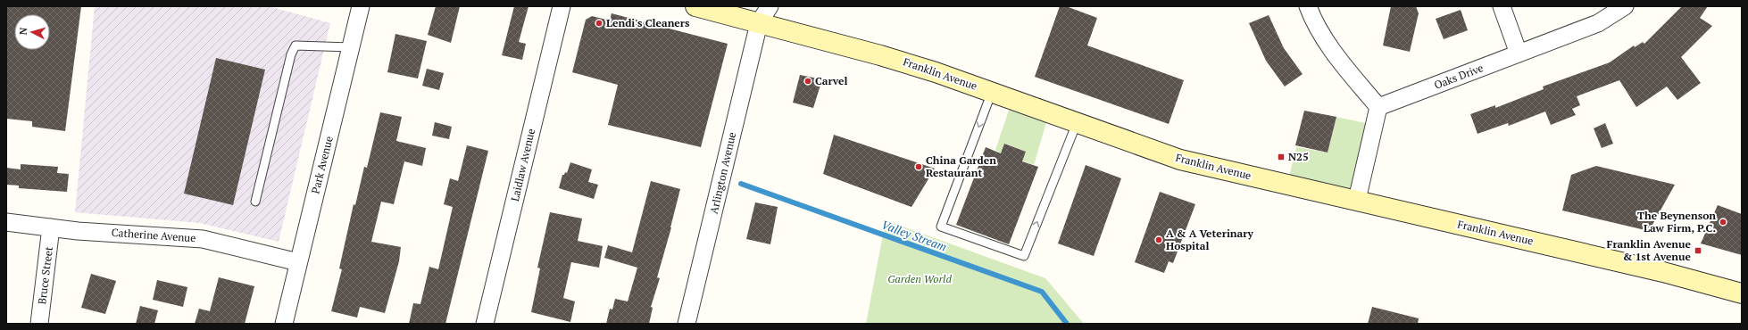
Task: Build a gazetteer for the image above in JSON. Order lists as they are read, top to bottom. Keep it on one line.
{"streets":{"main road":["Franklin Avenue"],"street":["Oaks Drive","Park Avenue","Laidlaw Avenue","Arlington Avenue","Catherine Avenue","Bruce Street"]},"crossings":[["Franklin Avenue","Arlington Avenue"],["Park Avenue","Catherine Avenue"],["Catherine Avenue","Bruce Street"]],"water":["Valley Stream"],"parks":["Garden World"],"places":{"other":["Lendi's Cleaners","Carvel","China Garden Restaurant","The Beynenson Law Firm, P.C.","A & A Veterinary Hospital"],"transit":["N25","Franklin Avenue & 1st Avenue"]},"north":"left"}
